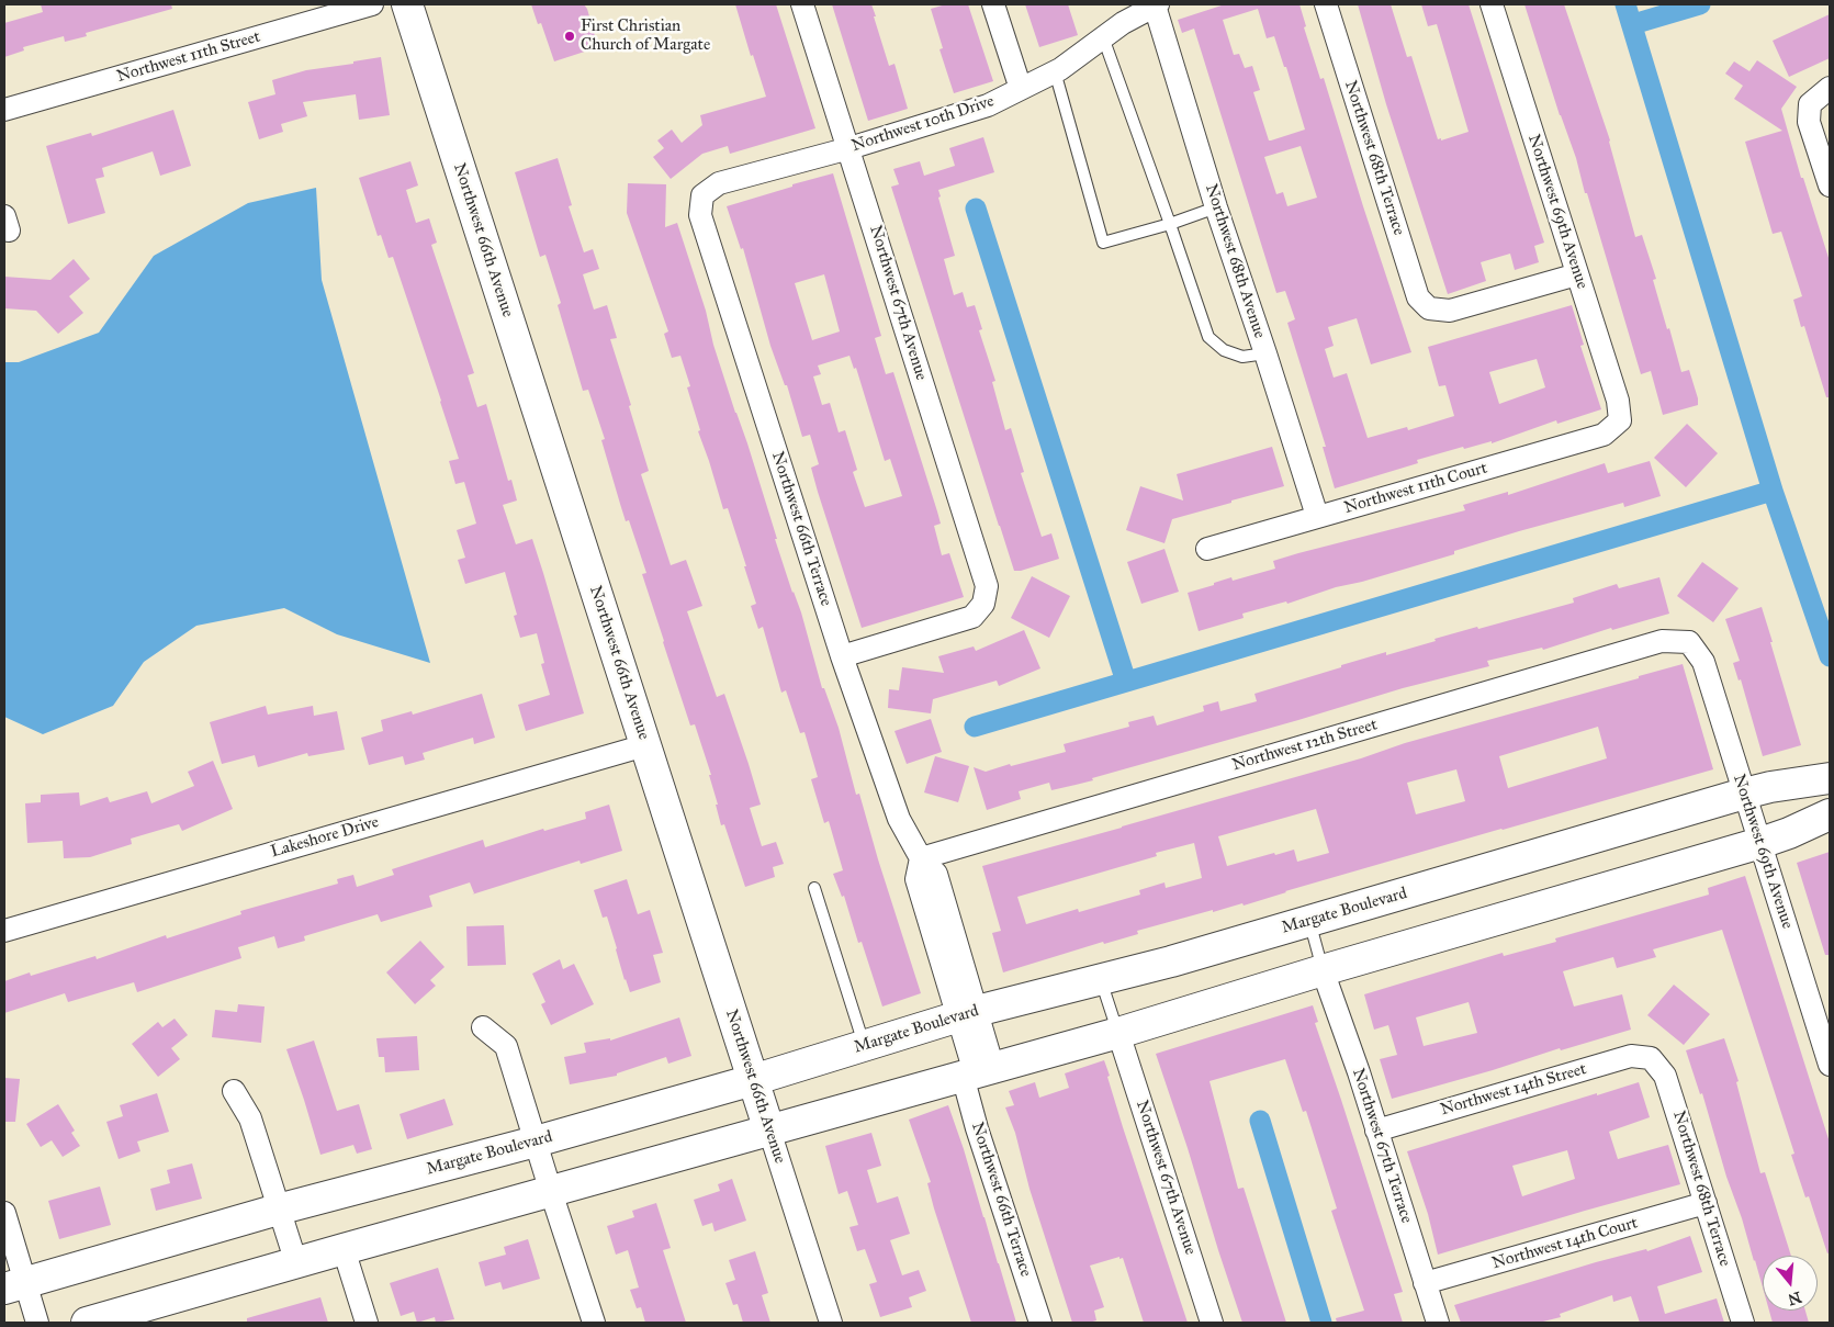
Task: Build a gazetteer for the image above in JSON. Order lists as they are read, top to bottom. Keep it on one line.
{"streets":{"street":["Northwest 11th Street","Northwest 10th Drive","Northwest 68th Terrace","Northwest 69th Avenue","Northwest 66th Avenue","Northwest 68th Avenue","Northwest 67th Avenue","Northwest 11th Court","Northwest 66th Terrace","Northwest 12th Street","Lakeshore Drive","Margate Boulevard","Northwest 14th Street","Northwest 67th Terrace","Northwest 14th Court"]},"crossings":[["Northwest 10th Drive","Northwest 68th Avenue"],["Northwest 10th Drive","Northwest 67th Avenue"],["Northwest 10th Drive","Northwest 66th Terrace"],["Northwest 68th Terrace","Northwest 69th Avenue"],["Northwest 68th Terrace","Northwest 14th Street"],["Northwest 68th Terrace","Northwest 14th Court"],["Northwest 69th Avenue","Northwest 11th Court"],["Northwest 69th Avenue","Northwest 12th Street"],["Northwest 69th Avenue","Margate Boulevard"],["Northwest 66th Avenue","Lakeshore Drive"],["Northwest 66th Avenue","Margate Boulevard"],["Northwest 68th Avenue","Northwest 11th Court"],["Northwest 67th Avenue","Northwest 66th Terrace"],["Northwest 66th Terrace","Northwest 12th Street"],["Northwest 66th Terrace","Margate Boulevard"],["Northwest 14th Street","Northwest 67th Terrace"],["Northwest 67th Terrace","Northwest 14th Court"]],"places":["First Christian Church of Margate"],"north":"bottom"}
